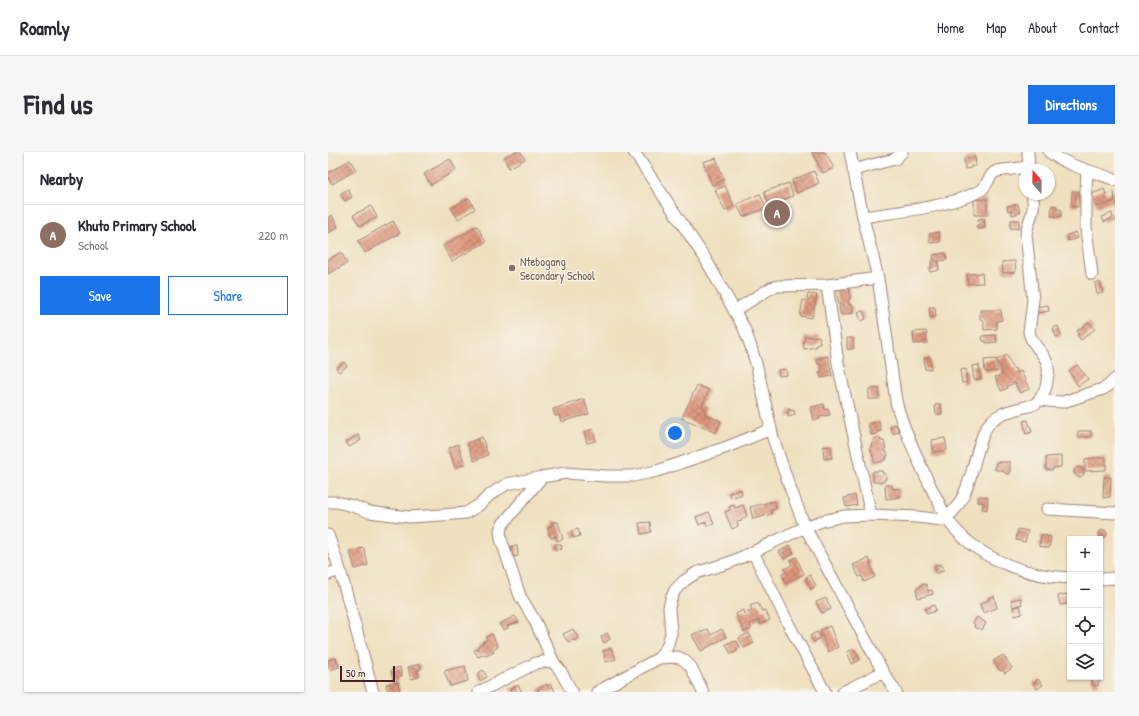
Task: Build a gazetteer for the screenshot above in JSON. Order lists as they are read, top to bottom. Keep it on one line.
{"places":["Ntebogang Secondary School"],"scale_bar":"50 m","north":"top","page":{"header":"Roamly","nav":["Home","Map","About","Contact"],"title":"Find us","buttons":["Directions",["Save","Share"]],"heading":"Nearby","pins":"A","list":[{"mark":"A","name":"Khuto Primary School","note":"School","value":"220 m"}],"map_buttons":["+","−"],"scale":"50 m"}}
